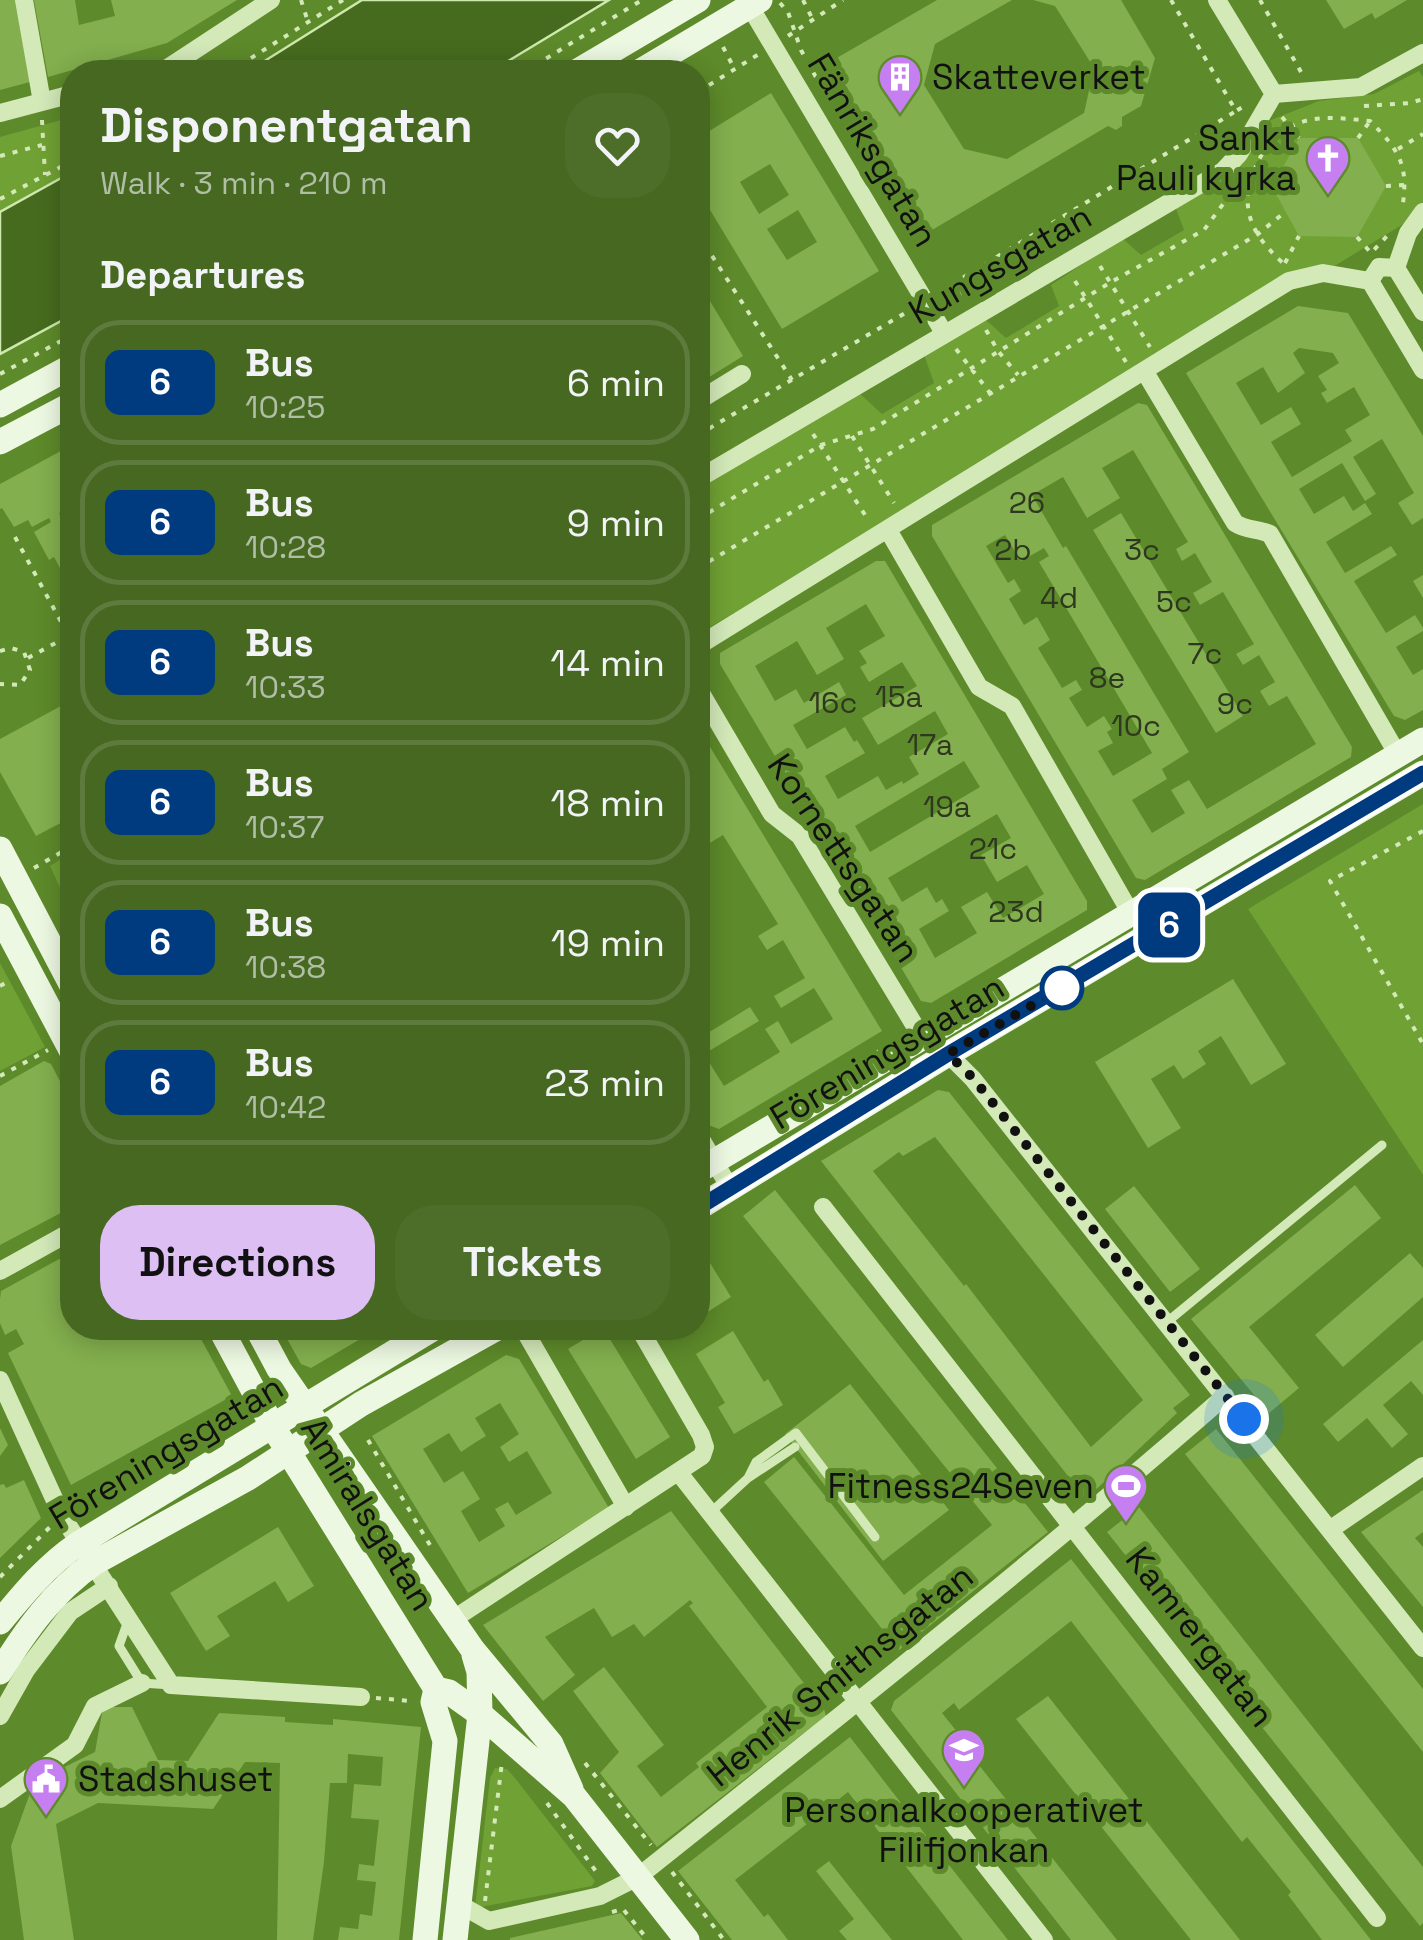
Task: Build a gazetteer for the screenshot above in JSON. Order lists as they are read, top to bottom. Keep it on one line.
{"streets":{"street":["Fänriksgatan","Kungsgatan","Kornettsgatan","Föreningsgatan","Amiralsgatan","Kamrergatan","Henrik Smithsgatan"]},"crossings":[["Fänriksgatan","Kungsgatan"],["Kornettsgatan","Föreningsgatan"],["Kornettsgatan","Henrik Smithsgatan"],["Föreningsgatan","Amiralsgatan"],["Amiralsgatan","Henrik Smithsgatan"],["Kamrergatan","Henrik Smithsgatan"]],"places":{"building":["Skatteverket"],"church":["Sankt Pauli kyrka"],"sports":["Fitness24Seven"],"school or university":["Personalkooperativet Filifjonkan"],"public building":["Stadshuset"]},"lines":["bus line 6"],"house_numbers":["26","2b","3c","4d","5c","7c","8e","15a","16c","9c","10c","17a","19a","21c","23d"],"page":{"on_map":"6","heading":[["Disponentgatan","Walk · 3 min · 210 m"],"Departures"],"list":[{"mark":"6","name":"Bus","note":"10:25","value":"6 min"},{"mark":"6","name":"Bus","note":"10:28","value":"9 min"},{"mark":"6","name":"Bus","note":"10:33","value":"14 min"},{"mark":"6","name":"Bus","note":"10:37","value":"18 min"},{"mark":"6","name":"Bus","note":"10:38","value":"19 min"},{"mark":"6","name":"Bus","note":"10:42","value":"23 min"}],"buttons":["Directions","Tickets"]}}
